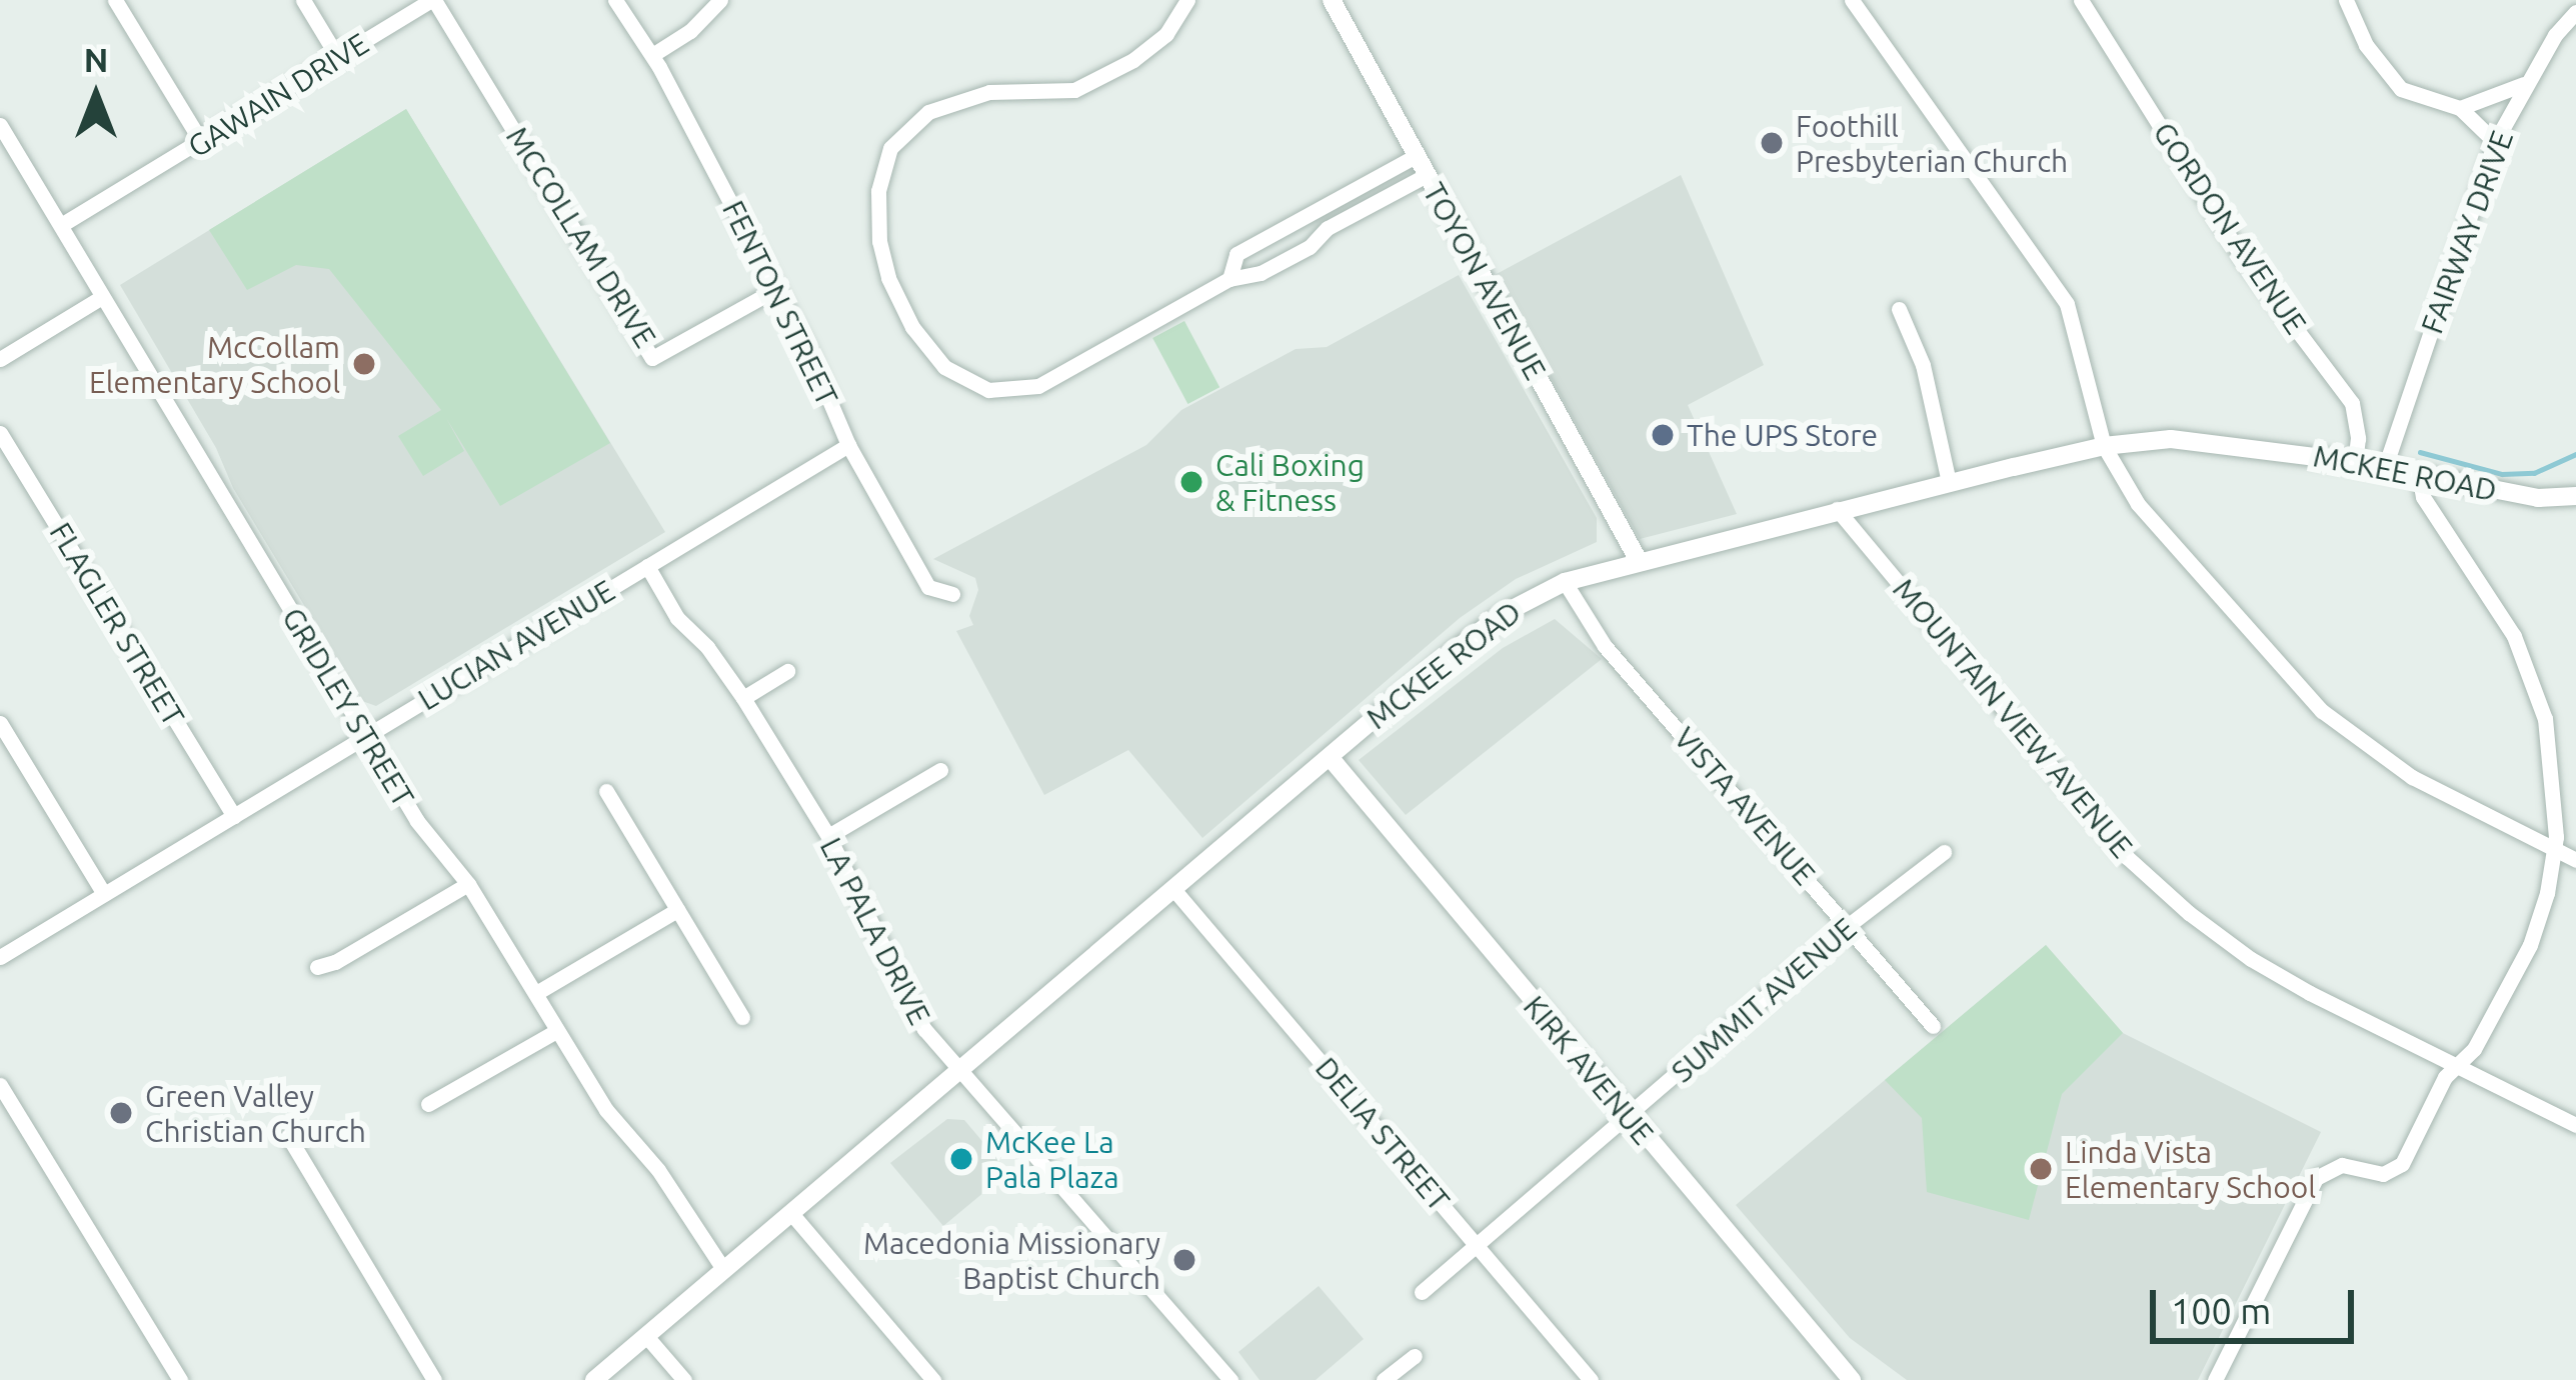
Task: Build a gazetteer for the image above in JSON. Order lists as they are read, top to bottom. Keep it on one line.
{"streets":{"street":["GAWAIN DRIVE","GORDON AVENUE","FAIRWAY DRIVE","MCCOLLAM DRIVE","TOYON AVENUE","FENTON STREET","MCKEE ROAD","FLAGLER STREET","LUCIAN AVENUE","GRIDLEY STREET","MOUNTAIN VIEW AVENUE","VISTA AVENUE","LA PALA DRIVE","SUMMIT AVENUE","KIRK AVENUE","DELIA STREET"]},"crossings":[["GAWAIN DRIVE","MCCOLLAM DRIVE"],["GAWAIN DRIVE","GRIDLEY STREET"],["GORDON AVENUE","MCKEE ROAD"],["FAIRWAY DRIVE","MCKEE ROAD"],["MCCOLLAM DRIVE","FENTON STREET"],["TOYON AVENUE","MCKEE ROAD"],["FENTON STREET","LUCIAN AVENUE"],["MCKEE ROAD","GRIDLEY STREET"],["MCKEE ROAD","MOUNTAIN VIEW AVENUE"],["MCKEE ROAD","VISTA AVENUE"],["MCKEE ROAD","LA PALA DRIVE"],["MCKEE ROAD","KIRK AVENUE"],["MCKEE ROAD","DELIA STREET"],["FLAGLER STREET","LUCIAN AVENUE"],["LUCIAN AVENUE","GRIDLEY STREET"],["LUCIAN AVENUE","LA PALA DRIVE"],["VISTA AVENUE","SUMMIT AVENUE"],["SUMMIT AVENUE","KIRK AVENUE"],["SUMMIT AVENUE","DELIA STREET"]],"places":["Foothill Presbyterian Church","McCollam Elementary School","The UPS Store","Cali Boxing & Fitness","Green Valley Christian Church","McKee La Pala Plaza","Linda Vista Elementary School","Macedonia Missionary Baptist Church"],"scale_bar":"100 m","north":"top"}
